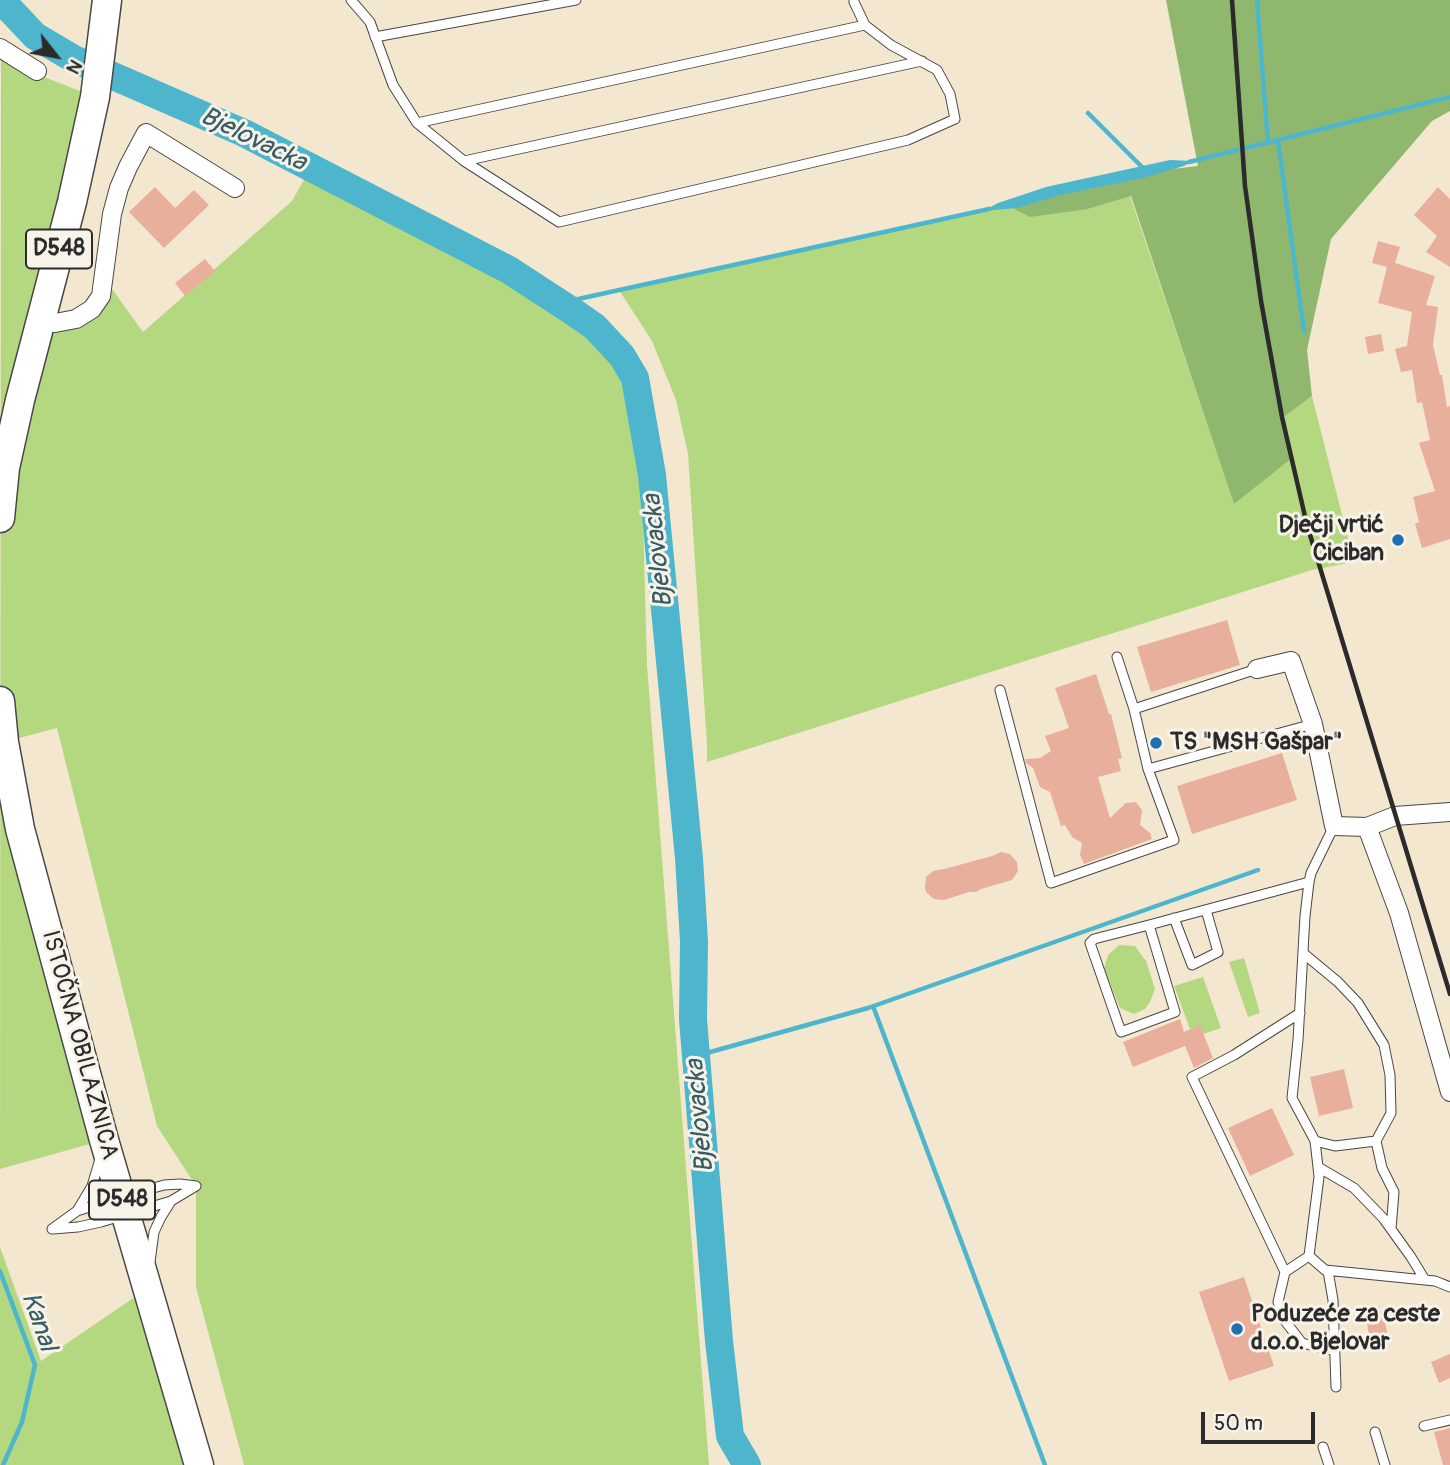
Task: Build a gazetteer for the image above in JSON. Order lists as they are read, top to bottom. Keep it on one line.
{"streets":{"main road":["D548","ISTOČNA OBILAZNICA"]},"water":["Bjelovacka","Kanal"],"places":["Dječji vrtić Ciciban","TS \"MSH Gašpar\"","Poduzeće za ceste d.o.o. Bjelovar"],"scale_bar":"50 m","north":"bottom right"}
